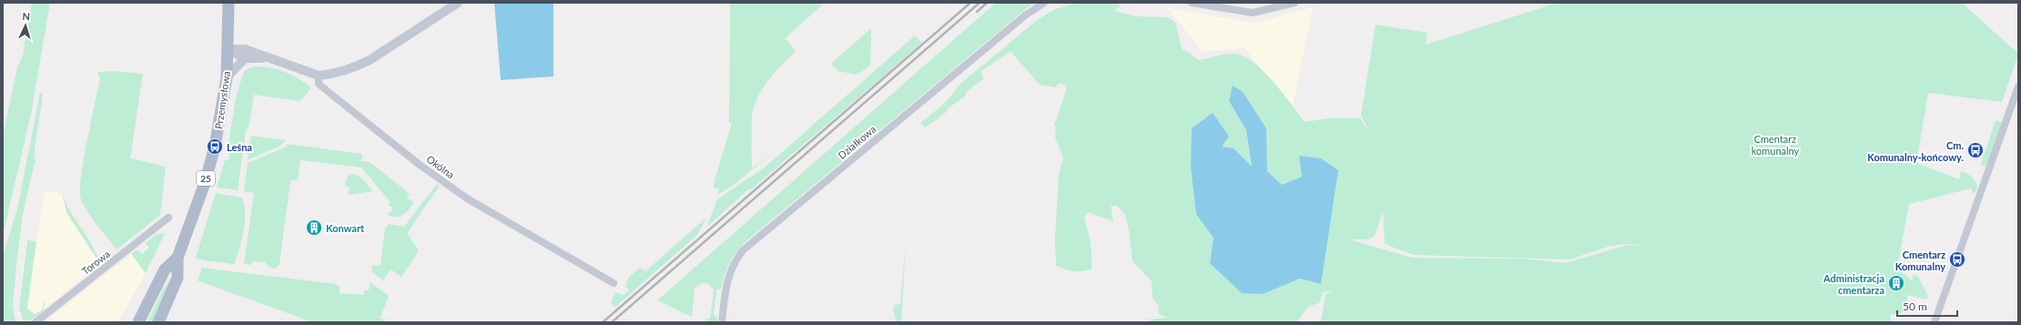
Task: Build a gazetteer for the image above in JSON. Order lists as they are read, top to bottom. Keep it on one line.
{"streets":{"main road":["Przemysłowa","25"],"street":["Działkowa","Okólna","Torowa"]},"parks":["Cmentarz komunalny"],"places":{"bus stop":["Leśna","Cm. Komunalny-końcowy.","Cmentarz Komunalny"],"building":["Konwart","Administracja cmentarza"]},"scale_bar":"50 m","north":"top"}
